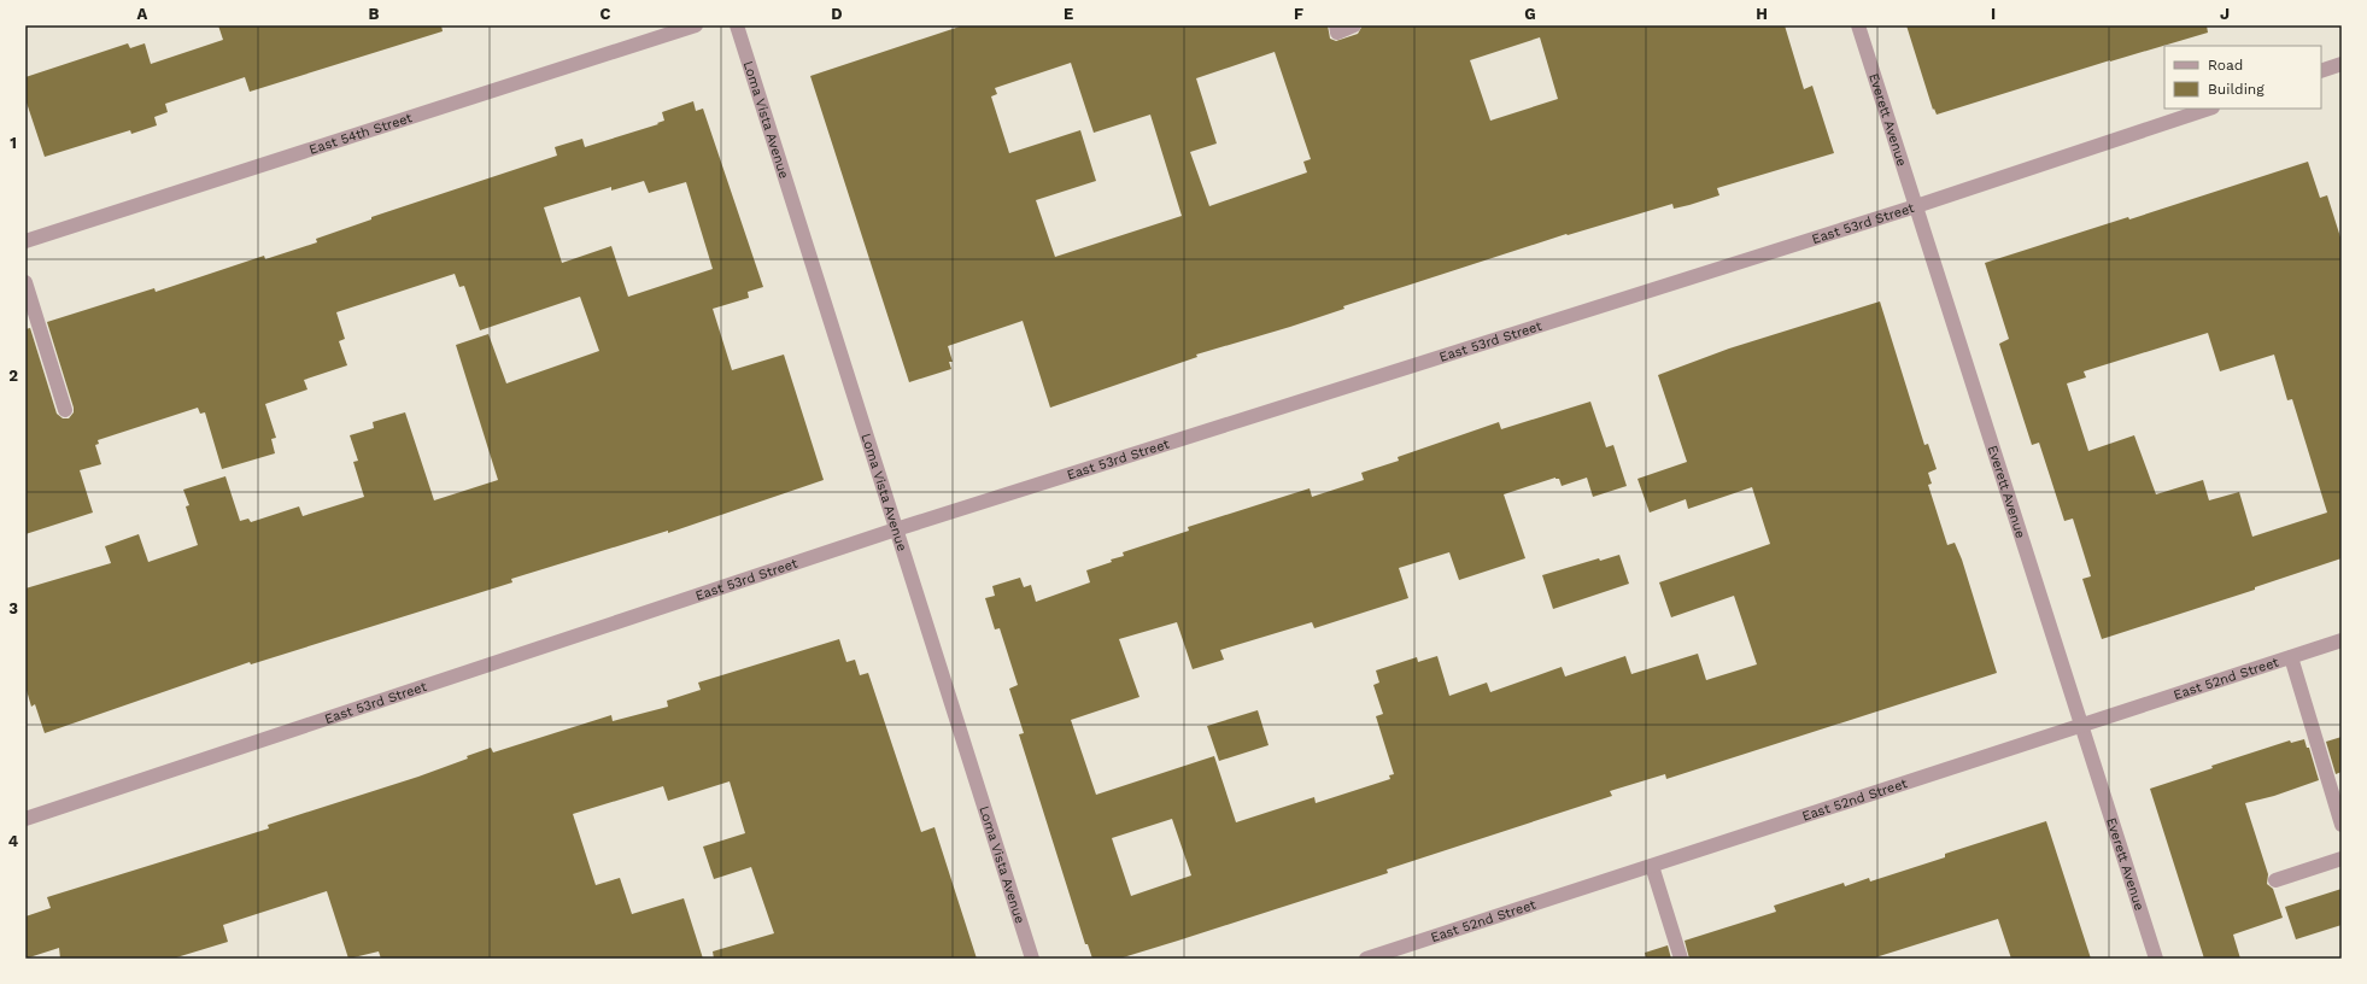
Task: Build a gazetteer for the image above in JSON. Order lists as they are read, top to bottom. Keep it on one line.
{"streets":{"street":["Loma Vista Avenue","Everett Avenue","East 54th Street","East 53rd Street","East 52nd Street"]},"crossings":[["Loma Vista Avenue","East 53rd Street"],["Everett Avenue","East 53rd Street"],["Everett Avenue","East 52nd Street"]],"legend":["Road","Building"],"grid":{"columns":["A","B","C","D","E","F","G","H","I","J"],"rows":["1","2","3","4"]}}
